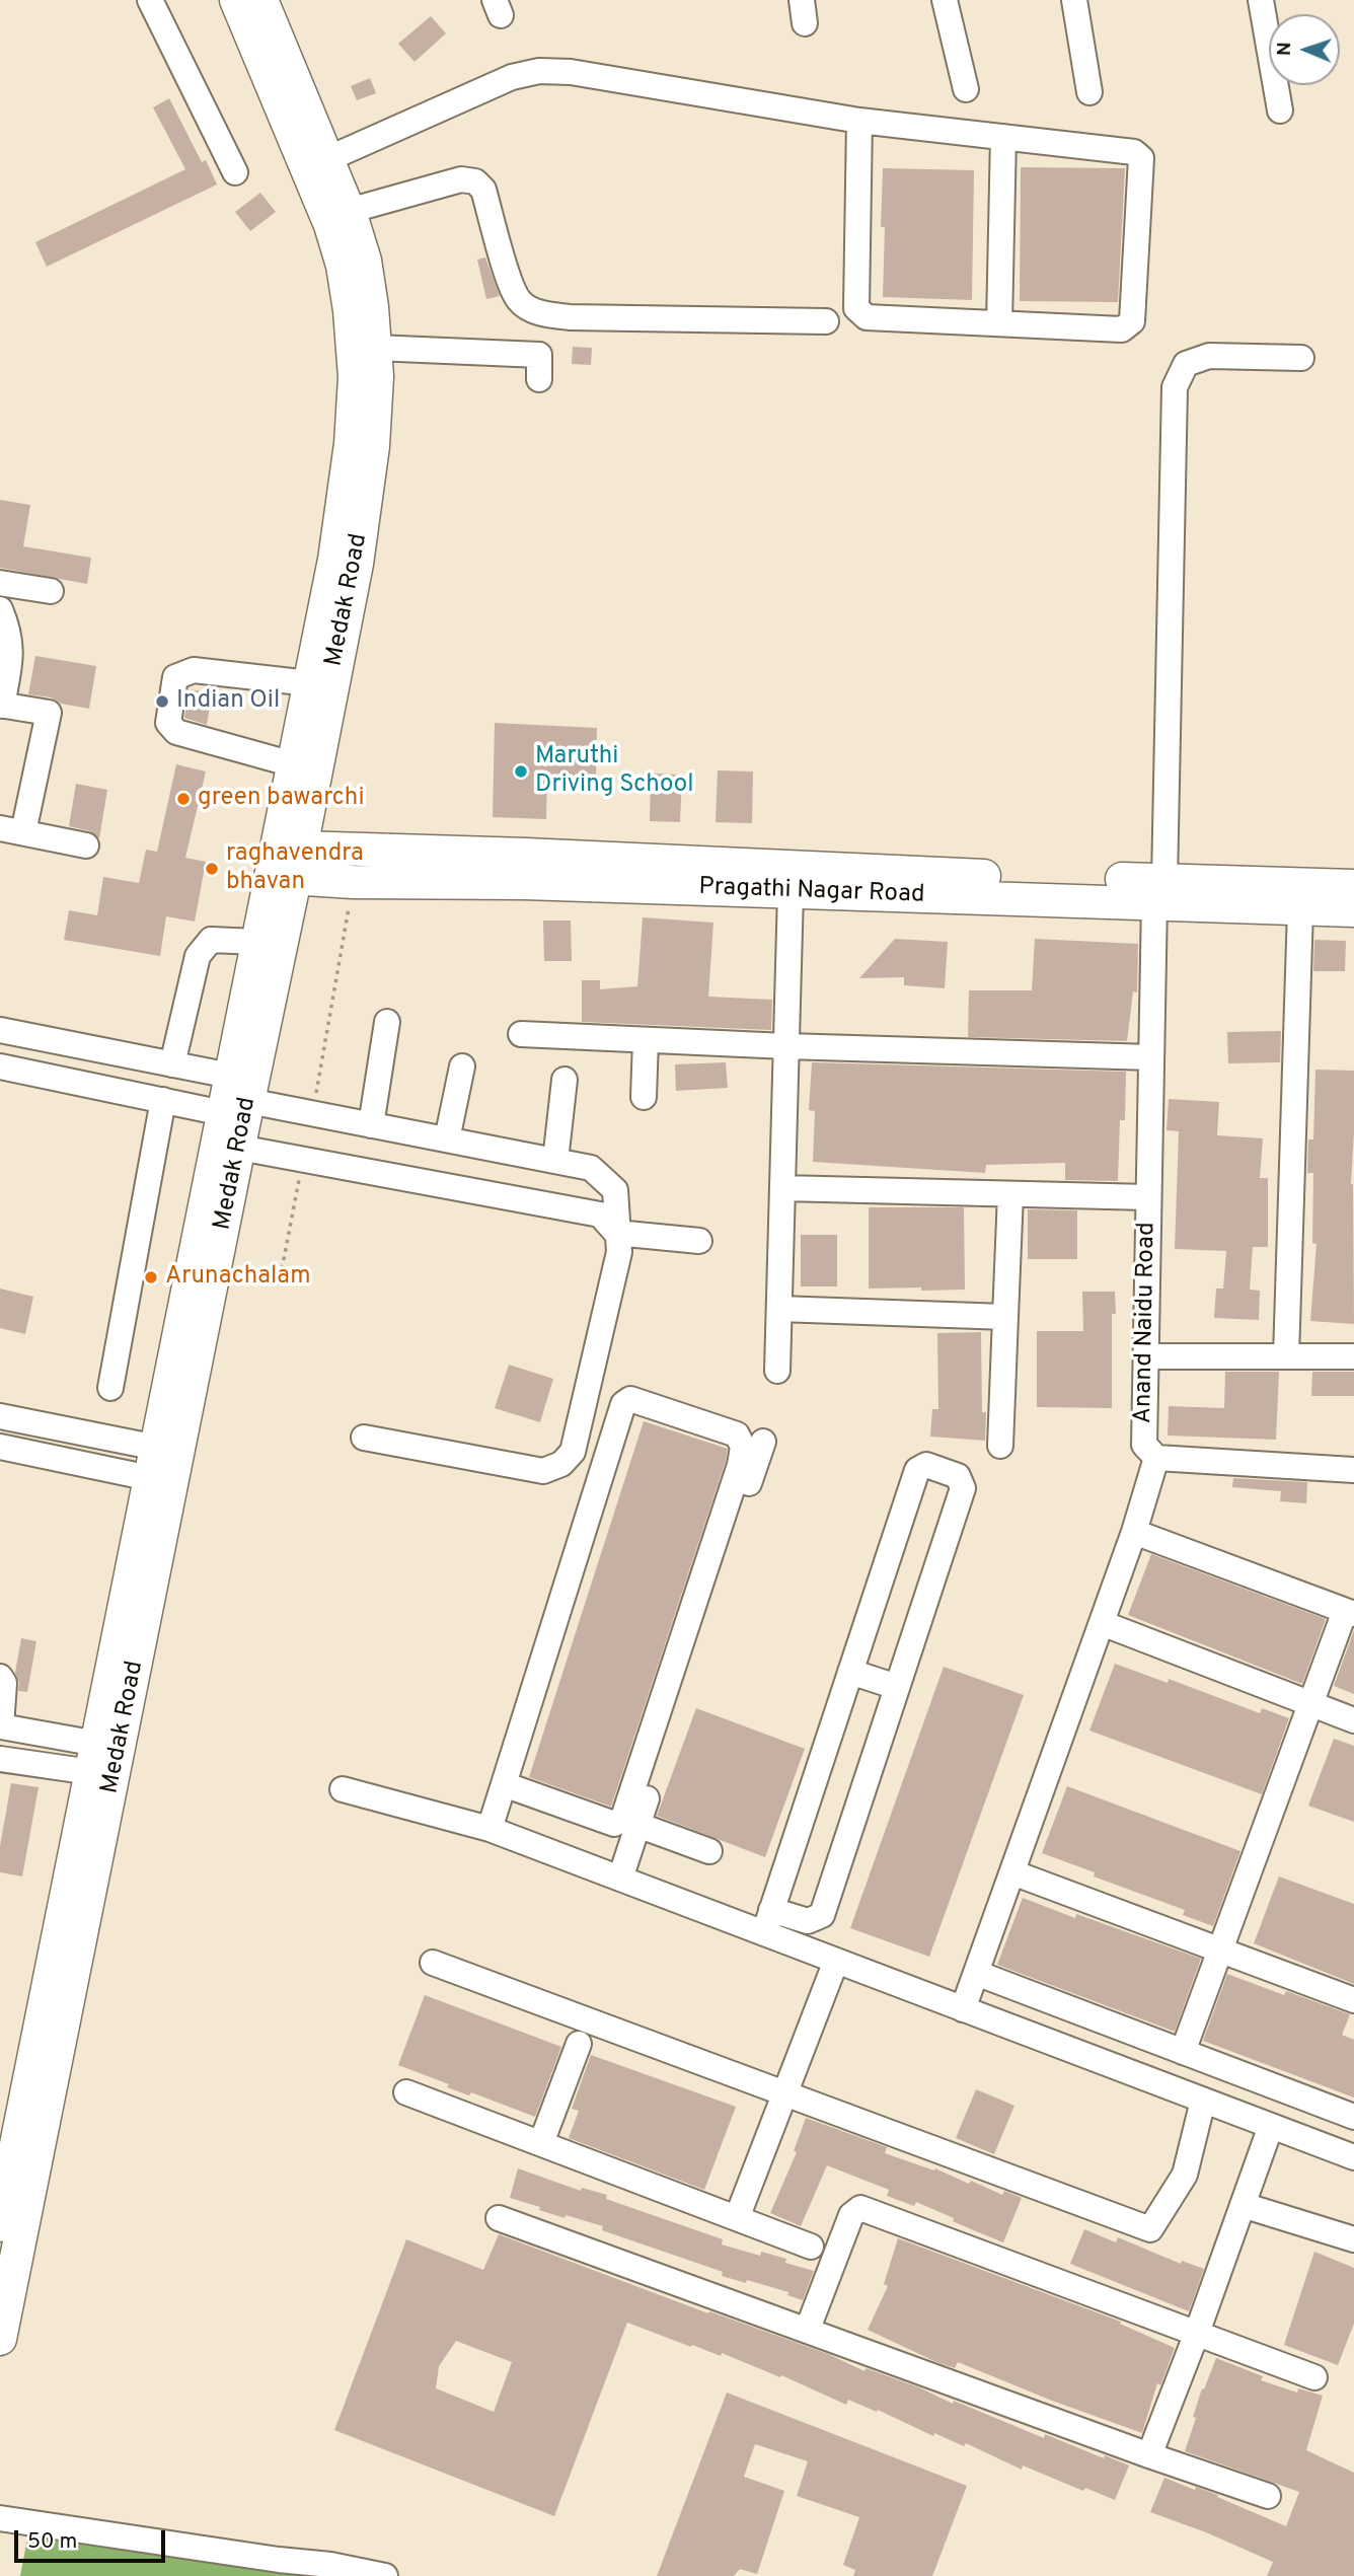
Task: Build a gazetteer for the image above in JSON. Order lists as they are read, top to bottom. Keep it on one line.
{"streets":{"main road":["Medak Road","Pragathi Nagar Road"],"street":["Anand Naidu Road"]},"crossings":[["Medak Road","Pragathi Nagar Road"],["Pragathi Nagar Road","Anand Naidu Road"]],"places":["Indian Oil","Maruthi Driving School","green bawarchi","raghavendra bhavan","Arunachalam"],"scale_bar":"50 m","north":"left"}
